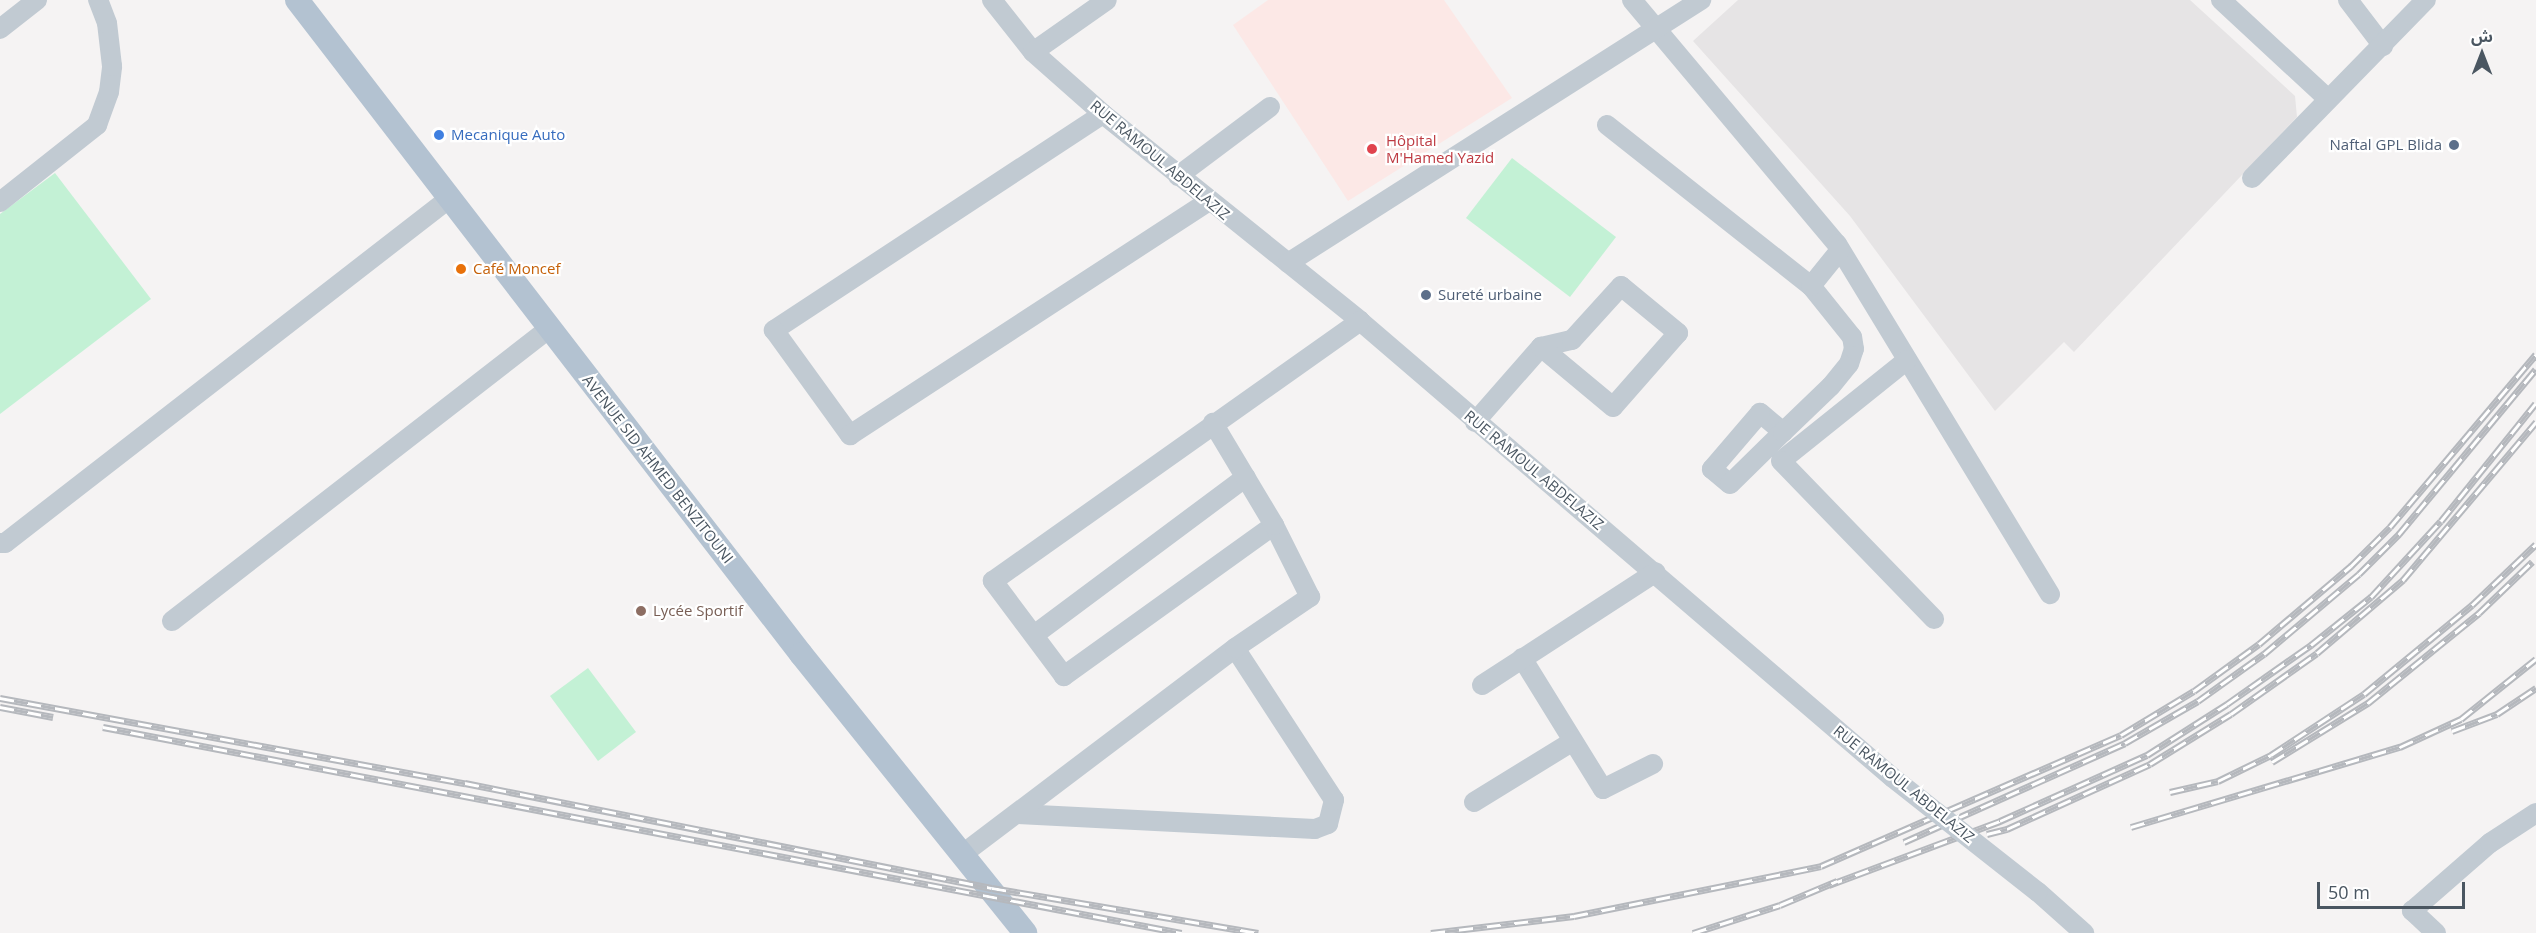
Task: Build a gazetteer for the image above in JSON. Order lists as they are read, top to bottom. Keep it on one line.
{"streets":{"main road":["AVENUE SID AHMED BENZITOUNI"],"street":["RUE RAMOUL ABDELAZIZ"]},"places":["Mecanique Auto","Naftal GPL Blida","Hôpital M'Hamed Yazid","Café Moncef","Sureté urbaine","Lycée Sportif"],"scale_bar":"50 m","north":"top"}
